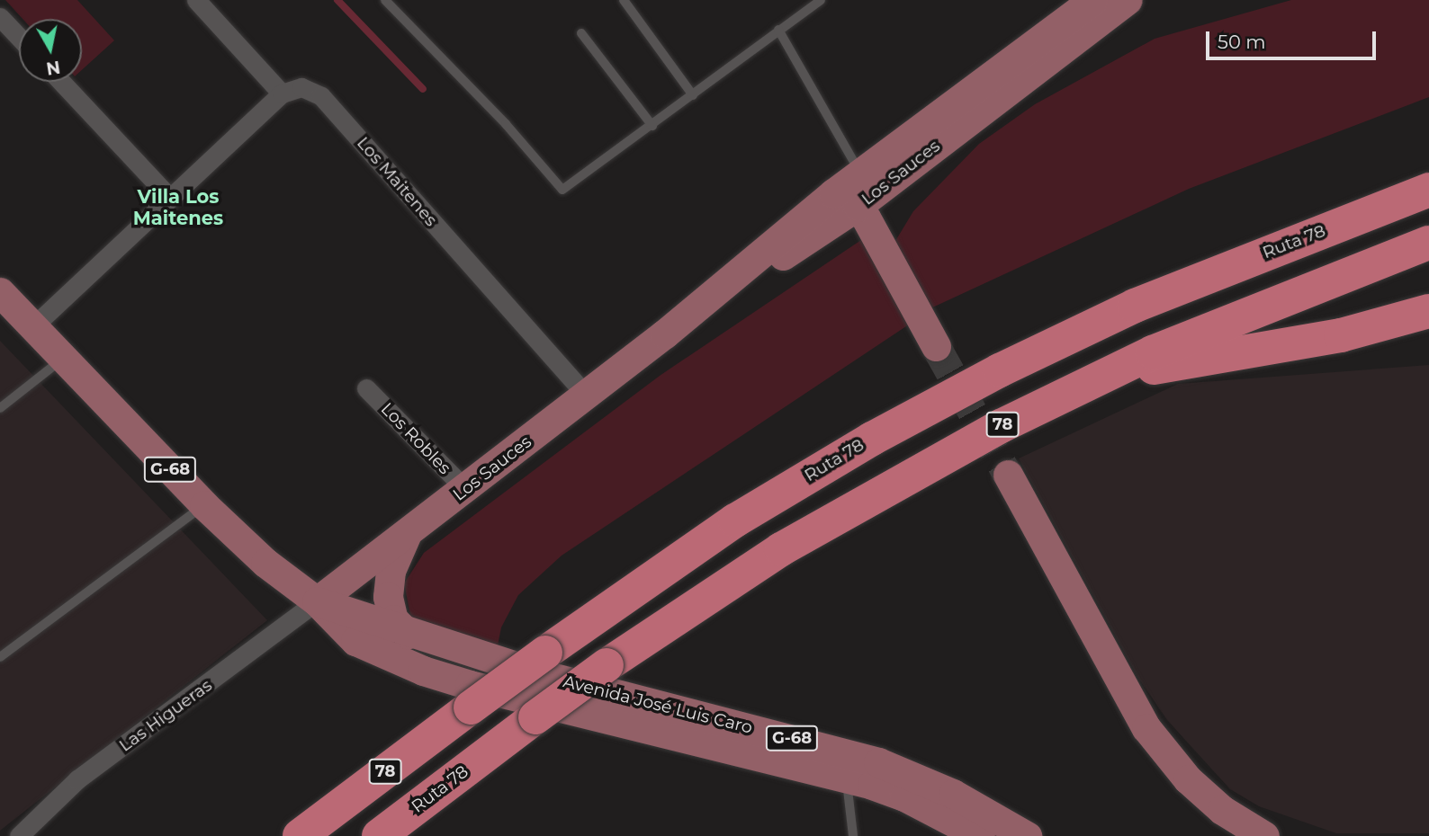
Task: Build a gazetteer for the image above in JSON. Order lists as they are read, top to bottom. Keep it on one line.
{"streets":{"highway":["Ruta 78","78"],"main road":["Los Sauces","G-68","Avenida José Luis Caro"],"street":["Los Maitenes","Los Robles","Las Higueras"]},"crossings":[["Los Sauces","Los Maitenes"],["Los Sauces","Los Robles"],["Los Sauces","Avenida José Luis Caro"],["Los Sauces","Las Higueras"],["Avenida José Luis Caro","Las Higueras"]],"districts":["Villa Los Maitenes"],"scale_bar":"50 m","north":"bottom"}
